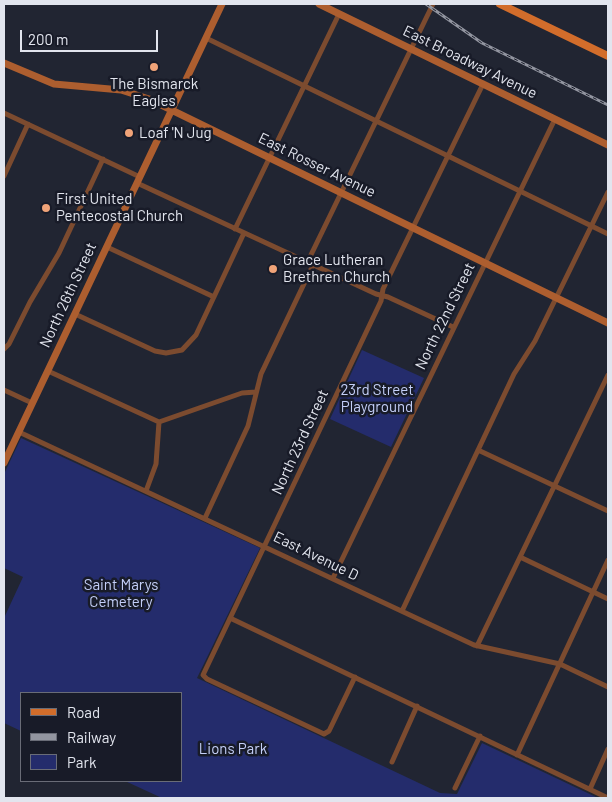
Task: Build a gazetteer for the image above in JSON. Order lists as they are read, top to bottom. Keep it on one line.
{"streets":{"street":["East Broadway Avenue","East Rosser Avenue","North 26th Street","North 22nd Street","North 23rd Street","East Avenue D"]},"crossings":[["East Broadway Avenue","North 22nd Street"],["East Broadway Avenue","North 23rd Street"],["East Rosser Avenue","North 26th Street"],["East Rosser Avenue","North 22nd Street"],["East Rosser Avenue","North 23rd Street"],["North 26th Street","East Avenue D"],["North 22nd Street","East Avenue D"],["North 23rd Street","East Avenue D"]],"parks":["23rd Street Playground","Saint Marys Cemetery","Lions Park"],"places":["The Bismarck Eagles","Loaf 'N Jug","First United Pentecostal Church","Grace Lutheran Brethren Church"],"legend":["Road","Railway","Park"],"scale_bar":"200 m"}
